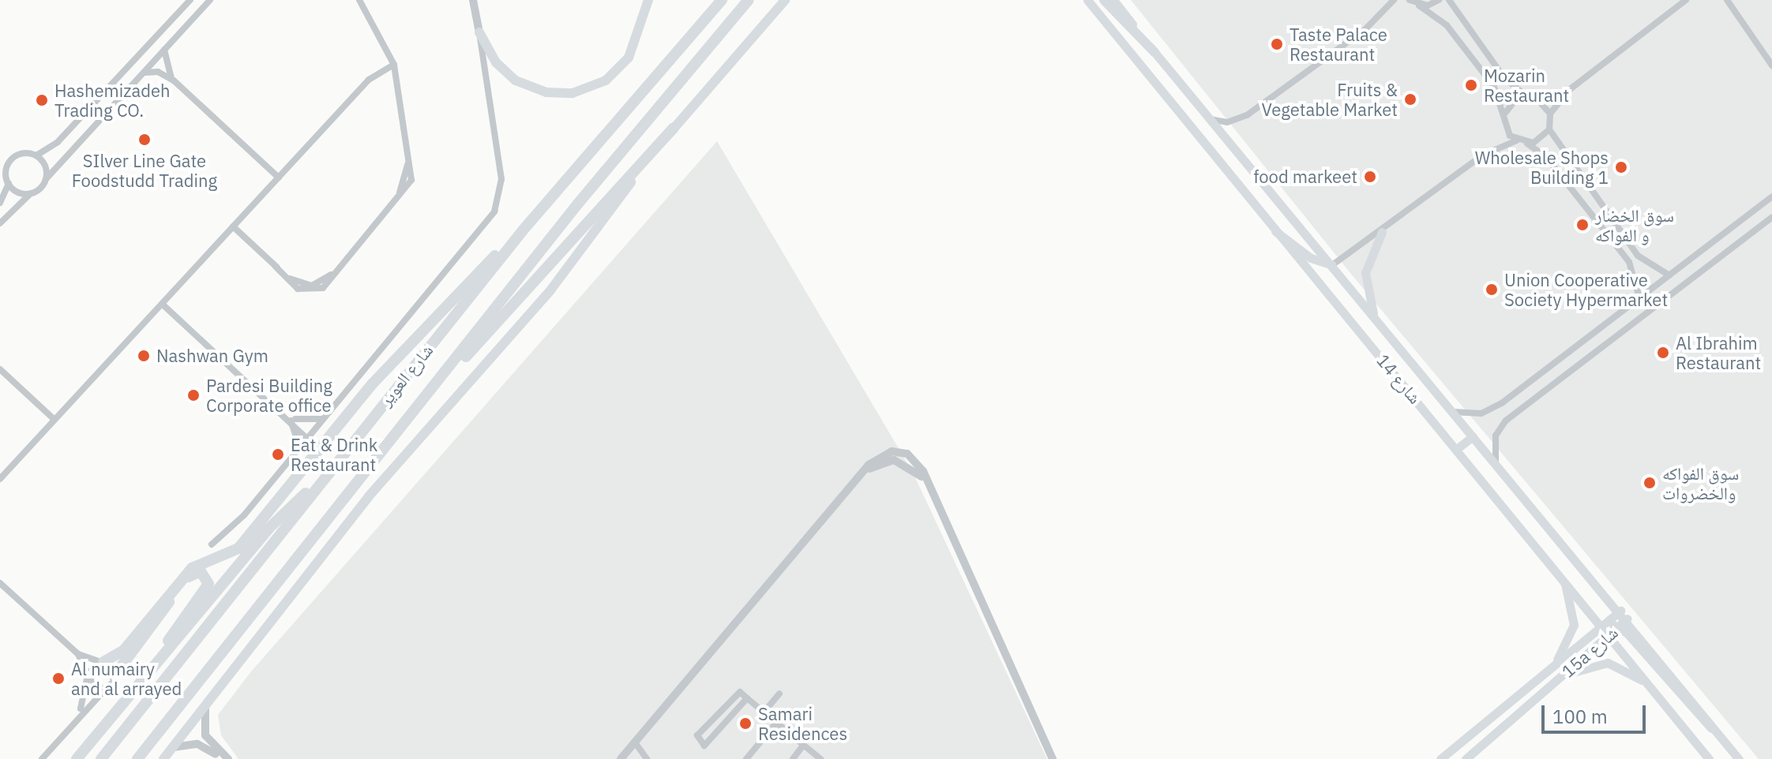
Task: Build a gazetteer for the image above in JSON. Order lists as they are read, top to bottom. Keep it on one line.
{"streets":{"highway":["شارع العوير"],"main road":["شارع 14","15a شارع"]},"crossings":[["شارع 14","15a شارع"]],"places":["Taste Palace Restaurant","Mozarin Restaurant","Fruits & Vegetable Market","Hashemizadeh Trading CO.","SIlver Line Gate Foodstudd Trading","Wholesale Shops Building 1","food markeet","سوق الخضار و الفواكه","Union Cooperative Society Hypermarket","Al Ibrahim Restaurant","Nashwan Gym","Pardesi Building Corporate office","Eat & Drink Restaurant","سوق الفواكه والخضروات","Al numairy and al arrayed","Samari Residences"],"scale_bar":"100 m"}
